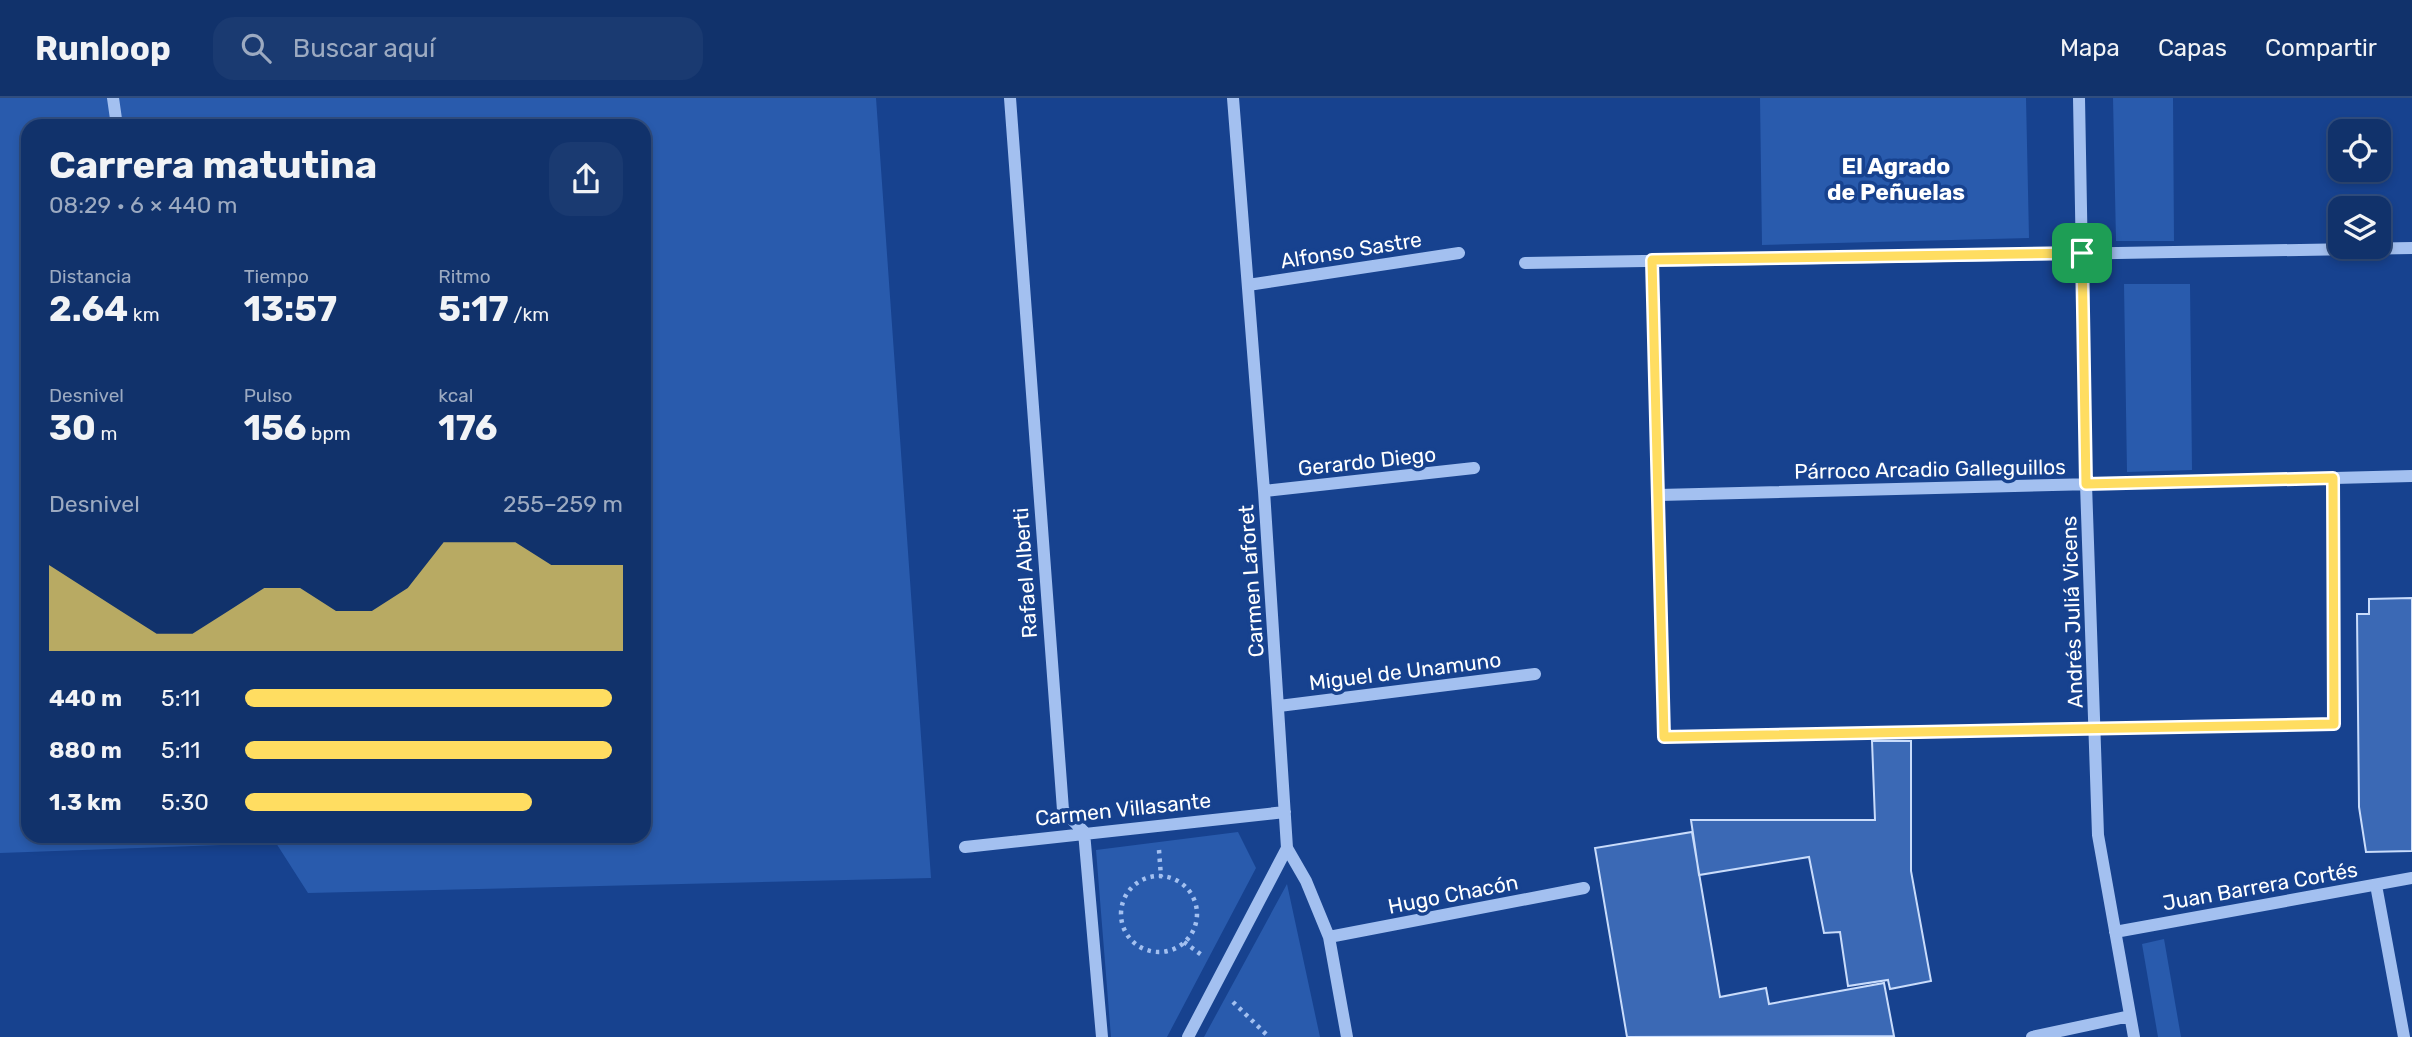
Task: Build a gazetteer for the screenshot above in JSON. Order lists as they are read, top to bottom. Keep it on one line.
{"streets":{"street":["Alfonso Sastre","Gerardo Diego","Párroco Arcadio Galleguillos","Rafael Alberti","Carmen Laforet","Andrés Juliá Vicens","Miguel de Unamuno","Carmen Villasante","Juan Barrera Cortés","Hugo Chacón"]},"crossings":[["Alfonso Sastre","Carmen Laforet"],["Gerardo Diego","Carmen Laforet"],["Párroco Arcadio Galleguillos","Andrés Juliá Vicens"],["Rafael Alberti","Carmen Villasante"],["Carmen Laforet","Miguel de Unamuno"],["Carmen Laforet","Carmen Villasante"],["Andrés Juliá Vicens","Juan Barrera Cortés"]],"districts":["El Agrado de Peñuelas"],"page":{"header":"Runloop","search":"Buscar aquí","nav":["Mapa","Capas","Compartir"],"heading":["Carrera matutina","08:29 · 6 × 440 m"],"stats":[["Distancia","2.64 km"],["Tiempo","13:57"],["Ritmo","5:17 /km"],["Desnivel","30 m"],["Pulso","156 bpm"],["kcal","176"]],"chart":["Desnivel","255–259 m"],"list":[{"name":"440 m","note":"5:11"},{"name":"880 m","note":"5:11"},{"name":"1.3 km","note":"5:30"}]}}
